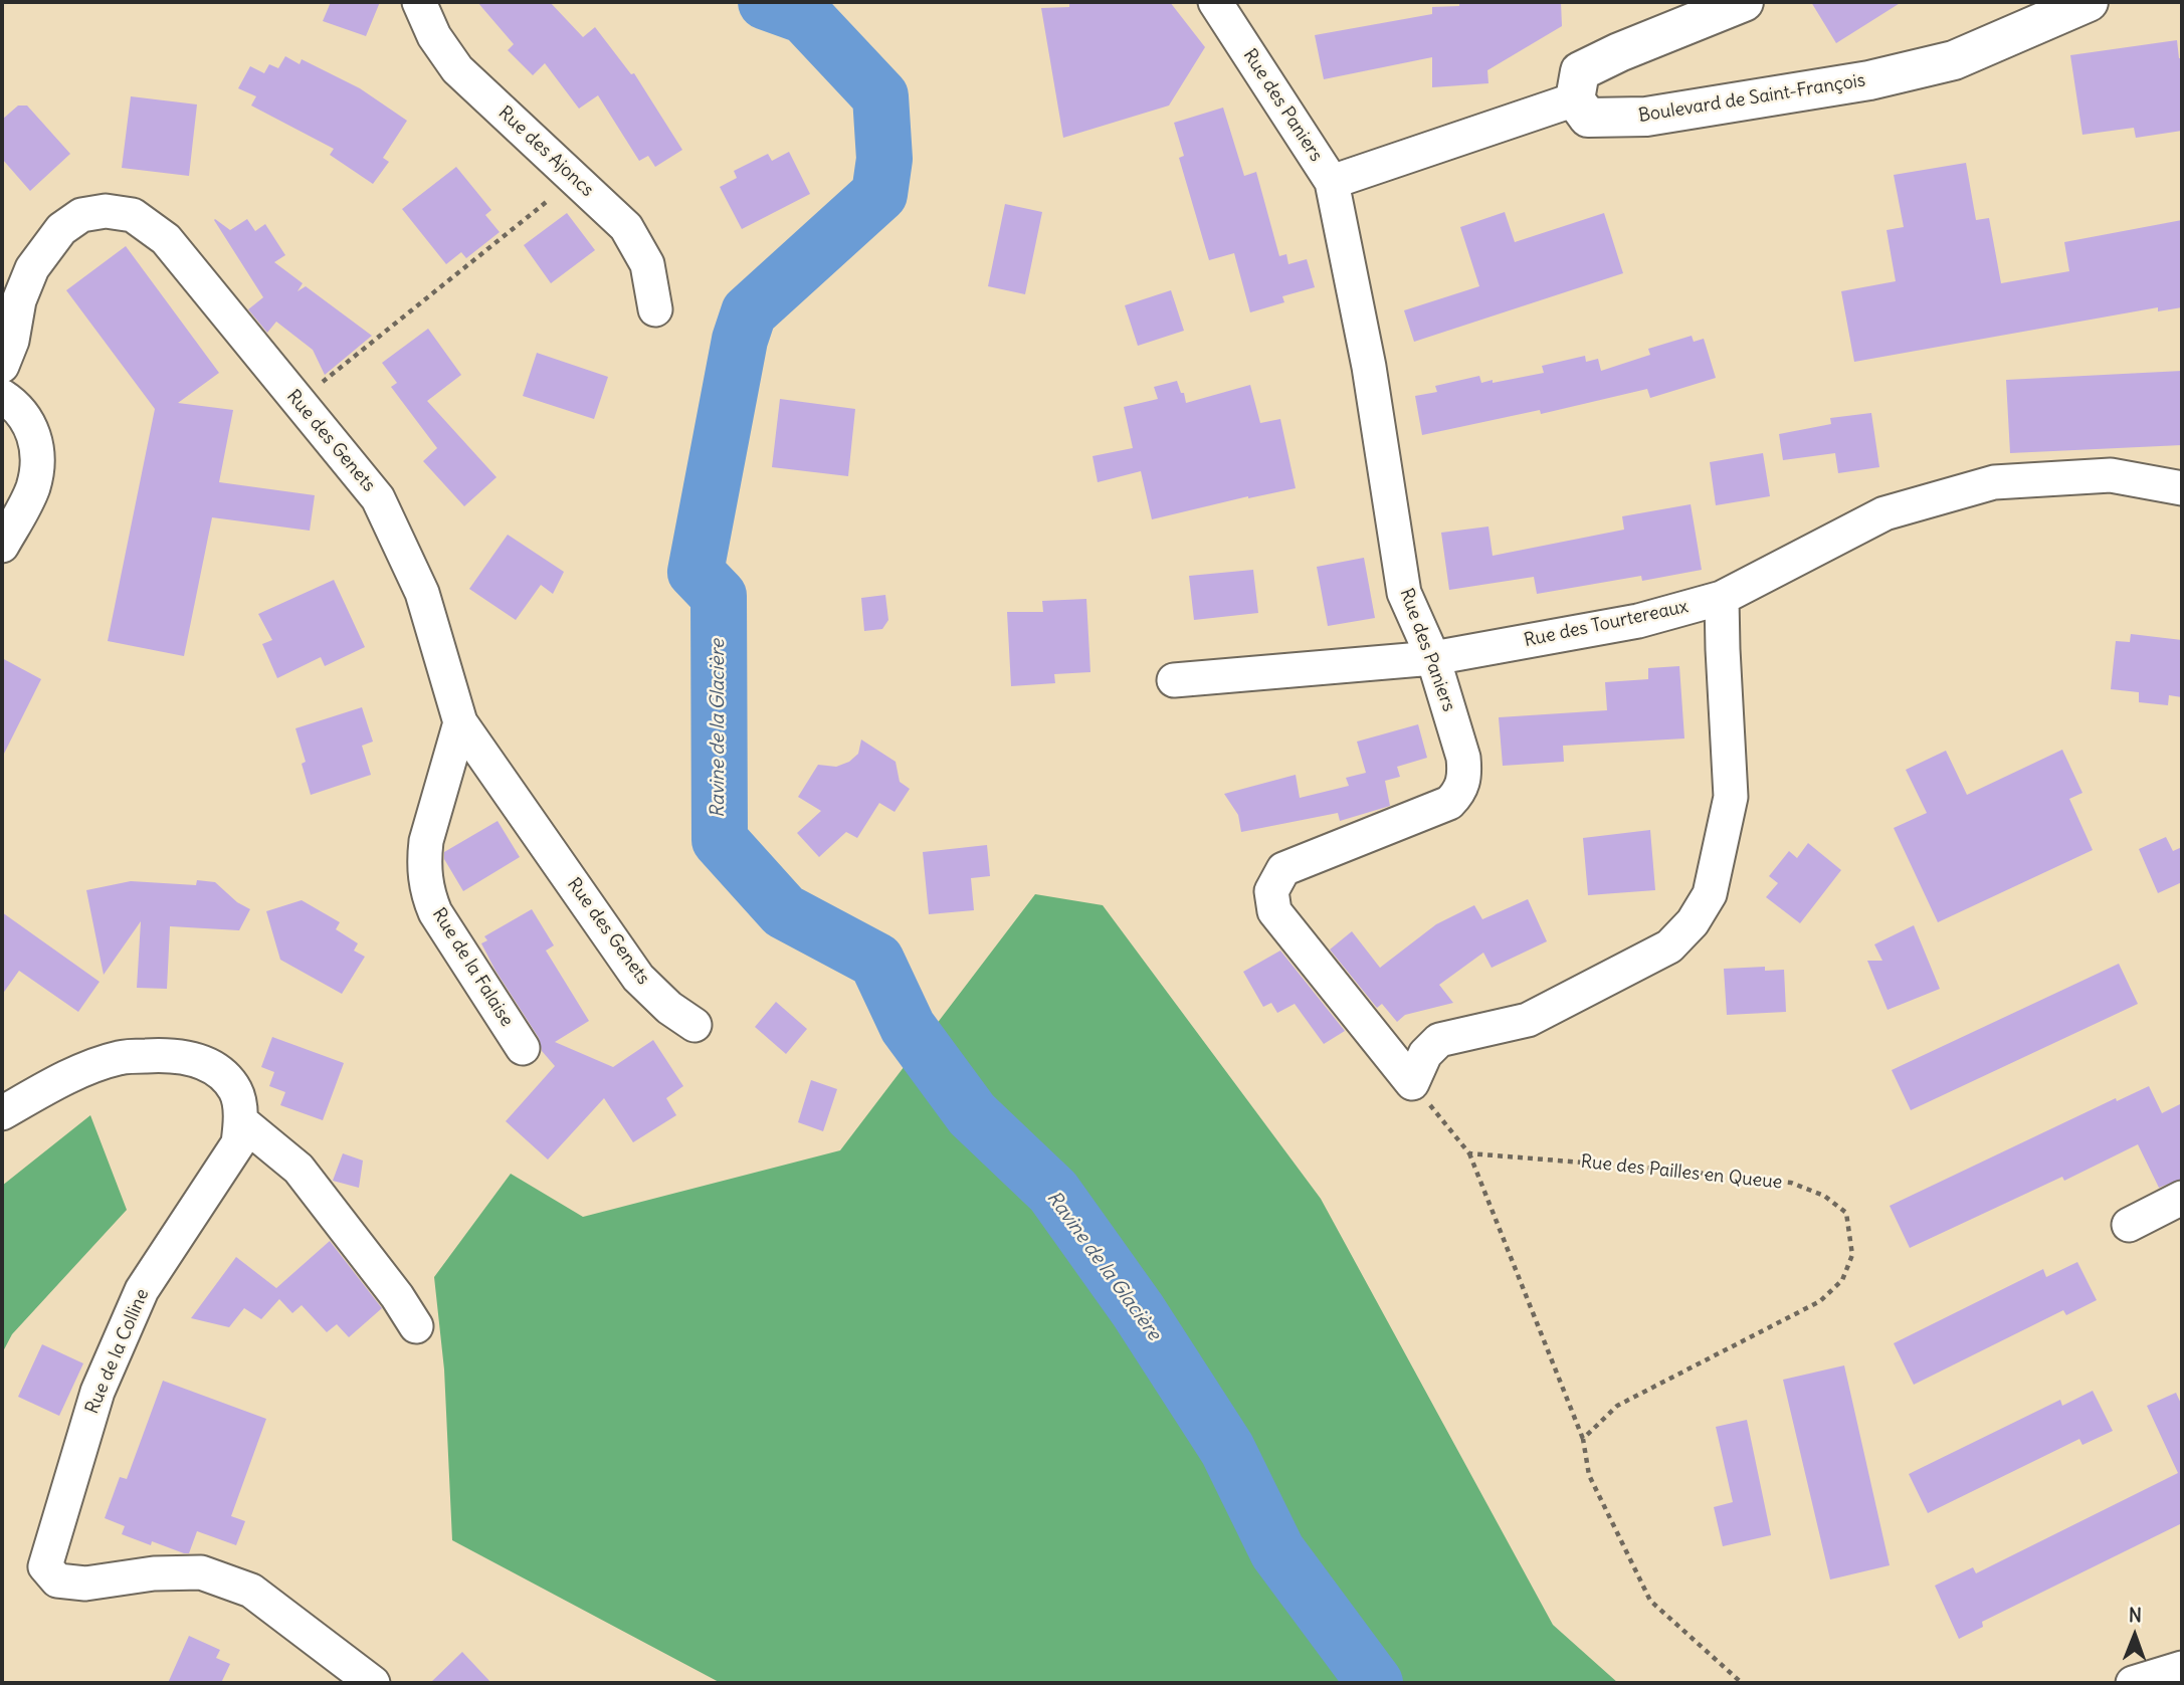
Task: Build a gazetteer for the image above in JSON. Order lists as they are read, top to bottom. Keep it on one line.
{"streets":{"main road":["Boulevard de Saint-François"],"street":["Rue des Paniers","Rue des Ajoncs","Rue des Genets","Rue des Tourtereaux","Rue de la Falaise","Rue de la Colline"],"path":["Rue des Pailles en Queue"]},"crossings":[["Rue des Paniers","Rue des Tourtereaux"],["Rue des Genets","Rue de la Falaise"]],"water":["Ravine de la Glacière"],"north":"top"}
